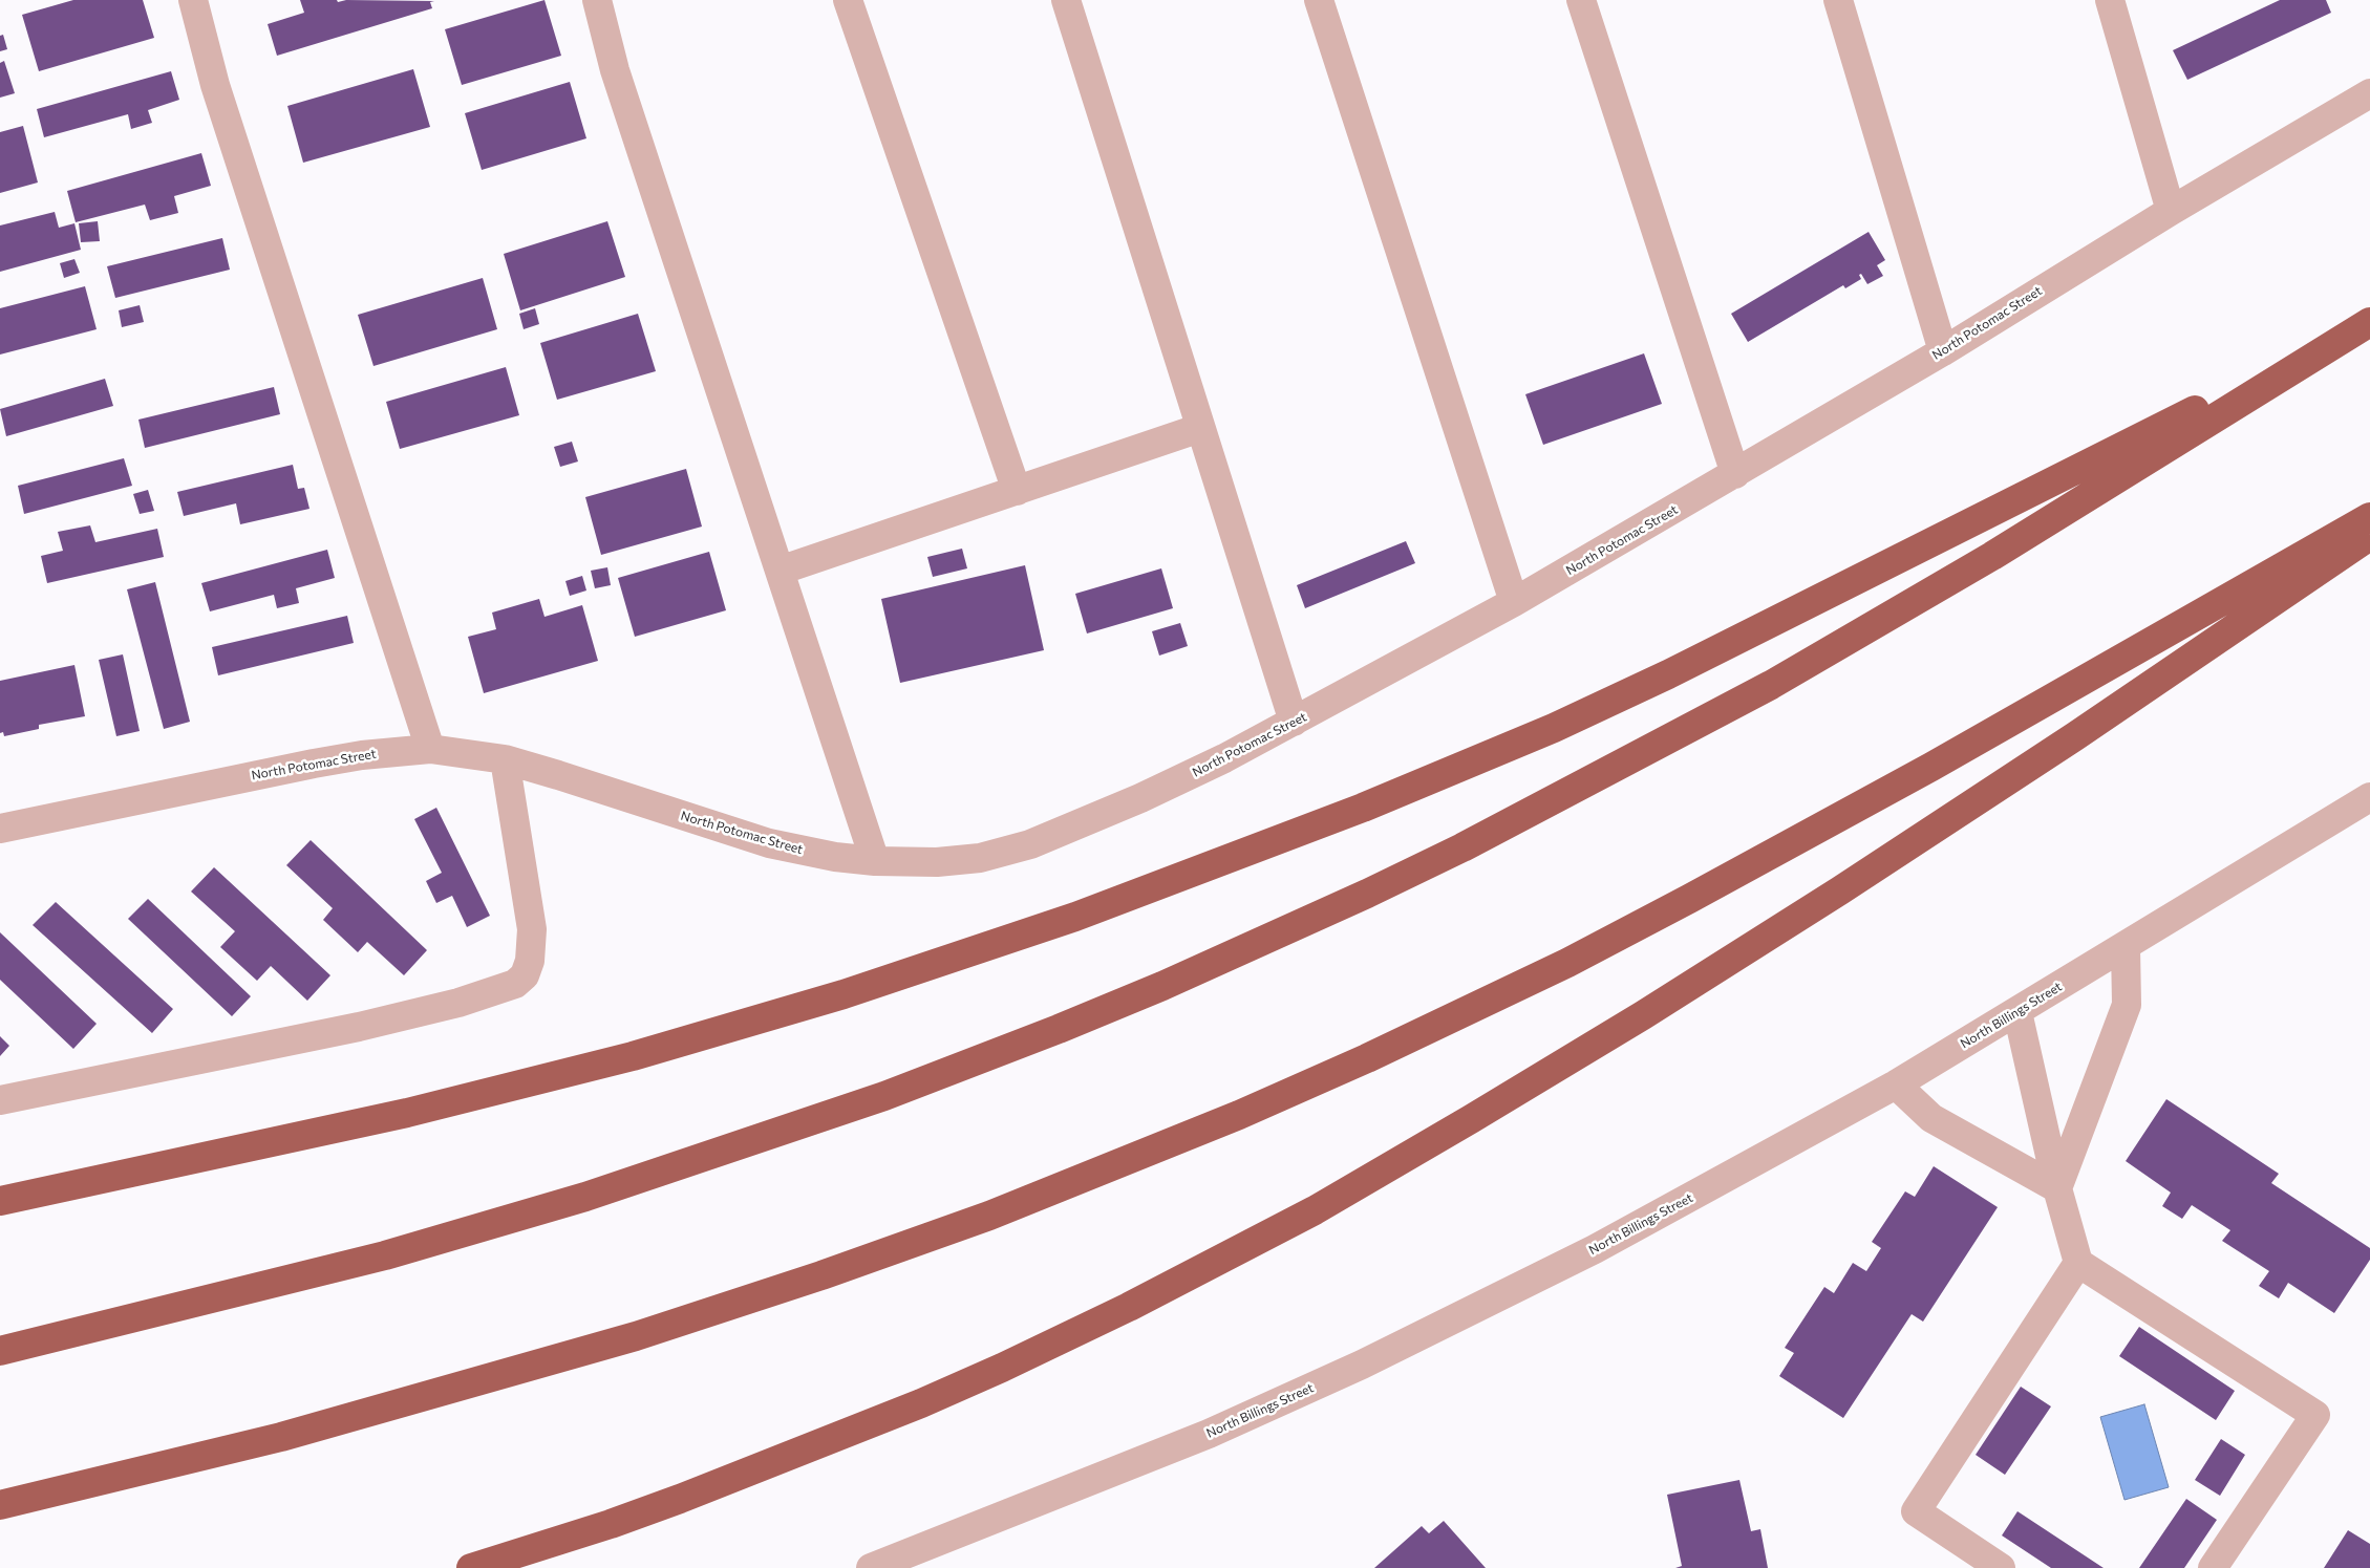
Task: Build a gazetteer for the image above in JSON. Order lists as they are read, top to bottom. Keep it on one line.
{"streets":{"street":["North Potomac Street","North Billings Street"]}}
